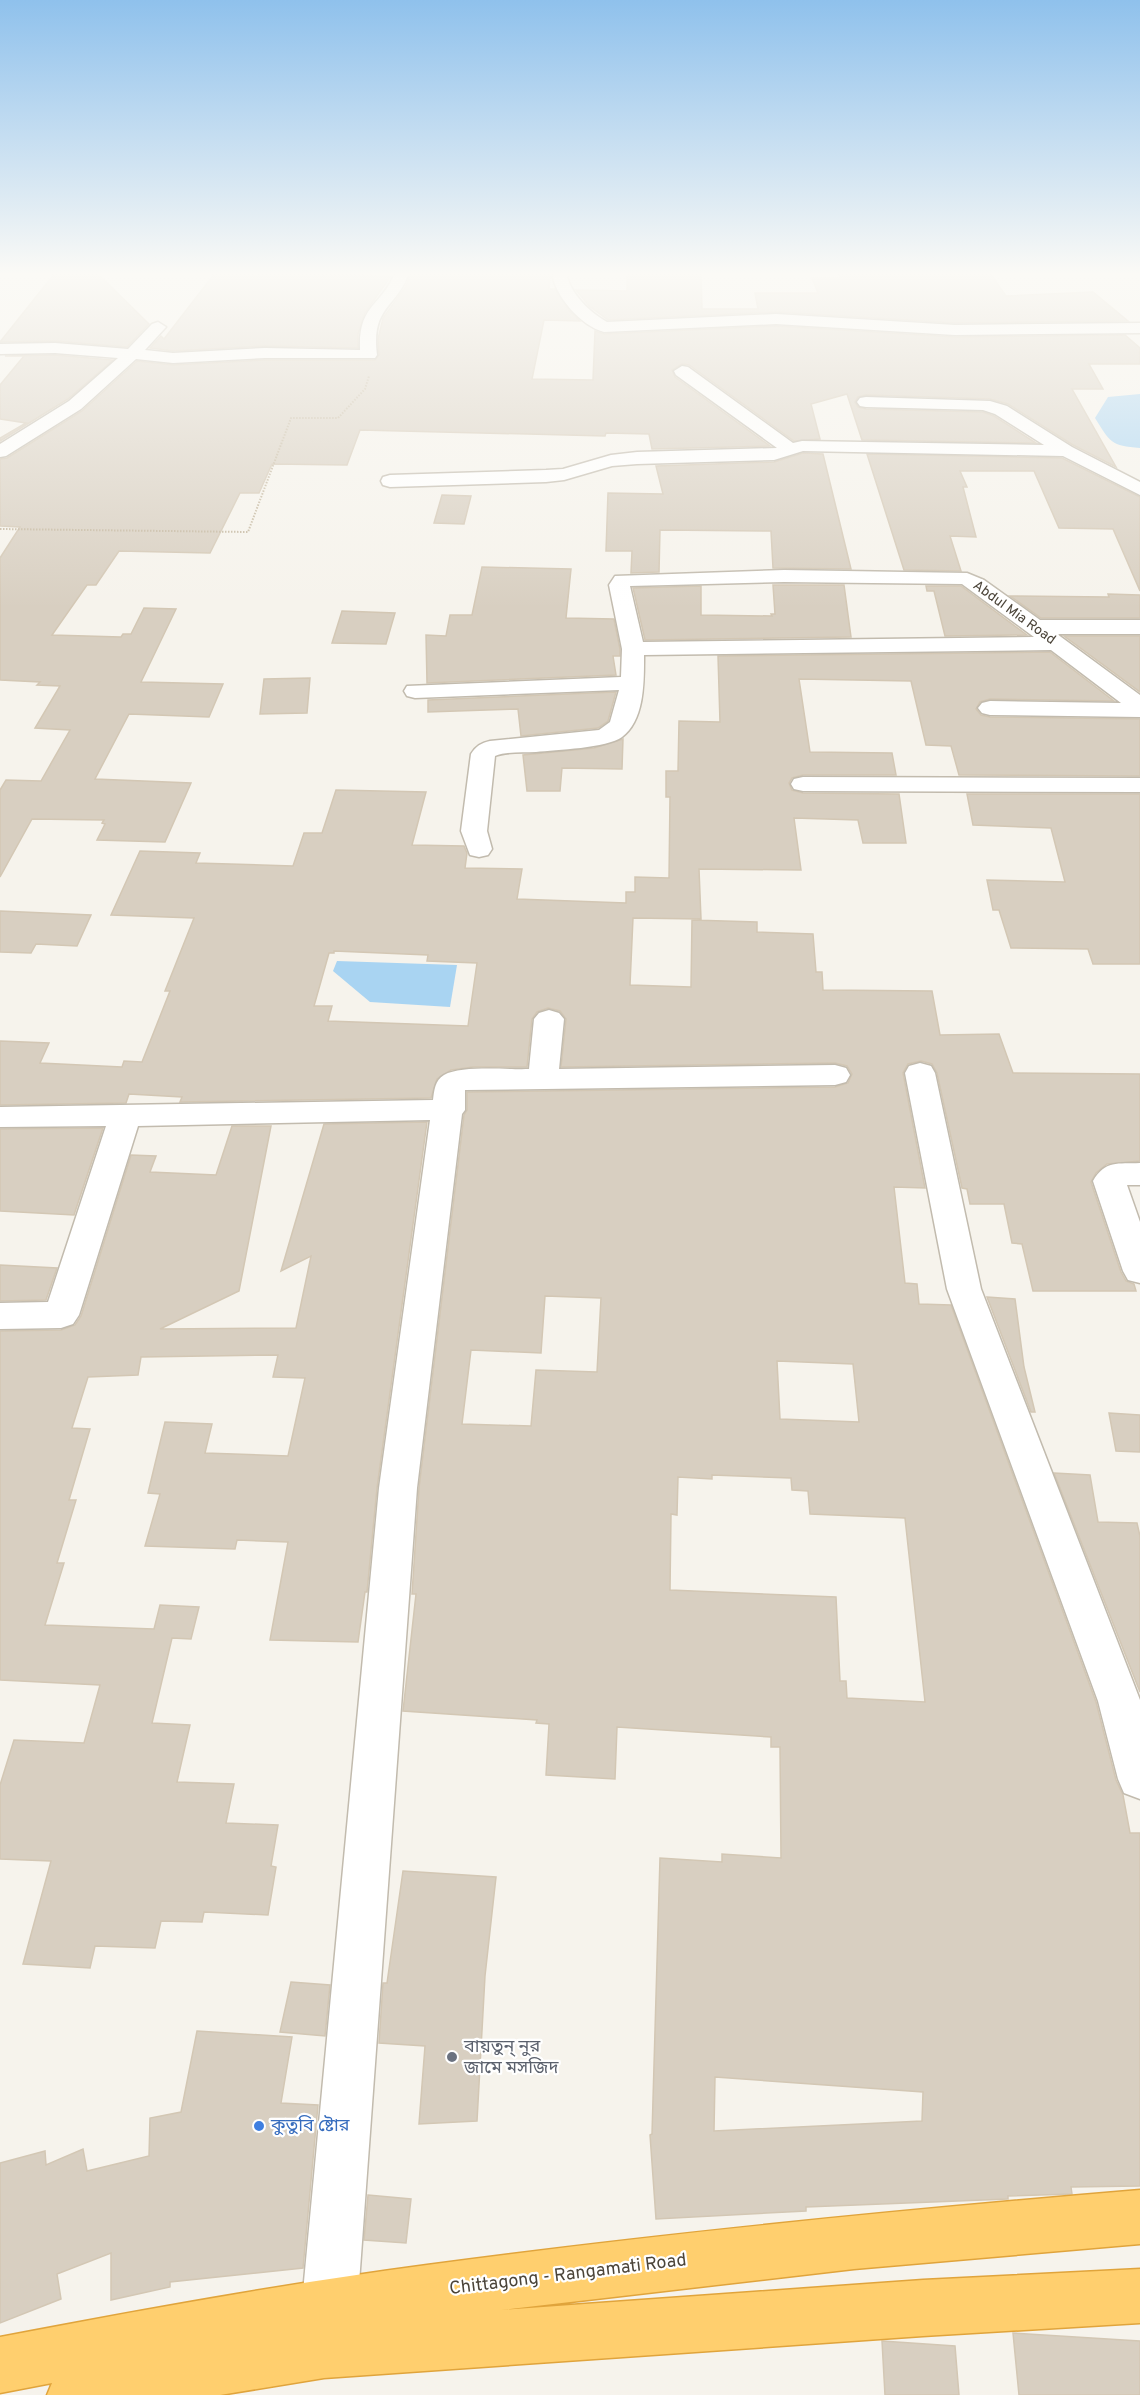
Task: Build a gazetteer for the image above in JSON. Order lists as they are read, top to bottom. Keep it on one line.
{"streets":{"highway":["Chittagong - Rangamati Road"],"street":["Abdul Mia Road"]},"places":["বায়তুন্ নুর জামে মসজিদ","কুতুবি ষ্টোর"]}
